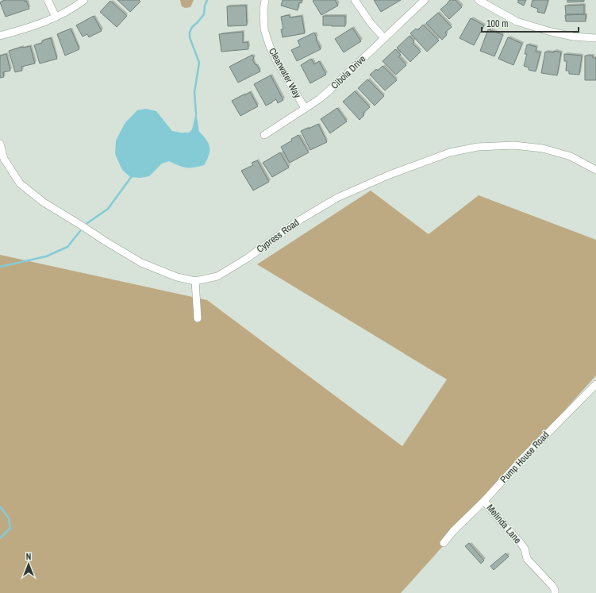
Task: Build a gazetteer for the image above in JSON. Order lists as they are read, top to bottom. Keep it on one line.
{"streets":{"street":["Cibola Drive","Clearwater Way","Cypress Road","Pump House Road","Melinda Lane"]},"crossings":[["Cibola Drive","Clearwater Way"],["Pump House Road","Melinda Lane"]],"scale_bar":"100 m","north":"top"}
